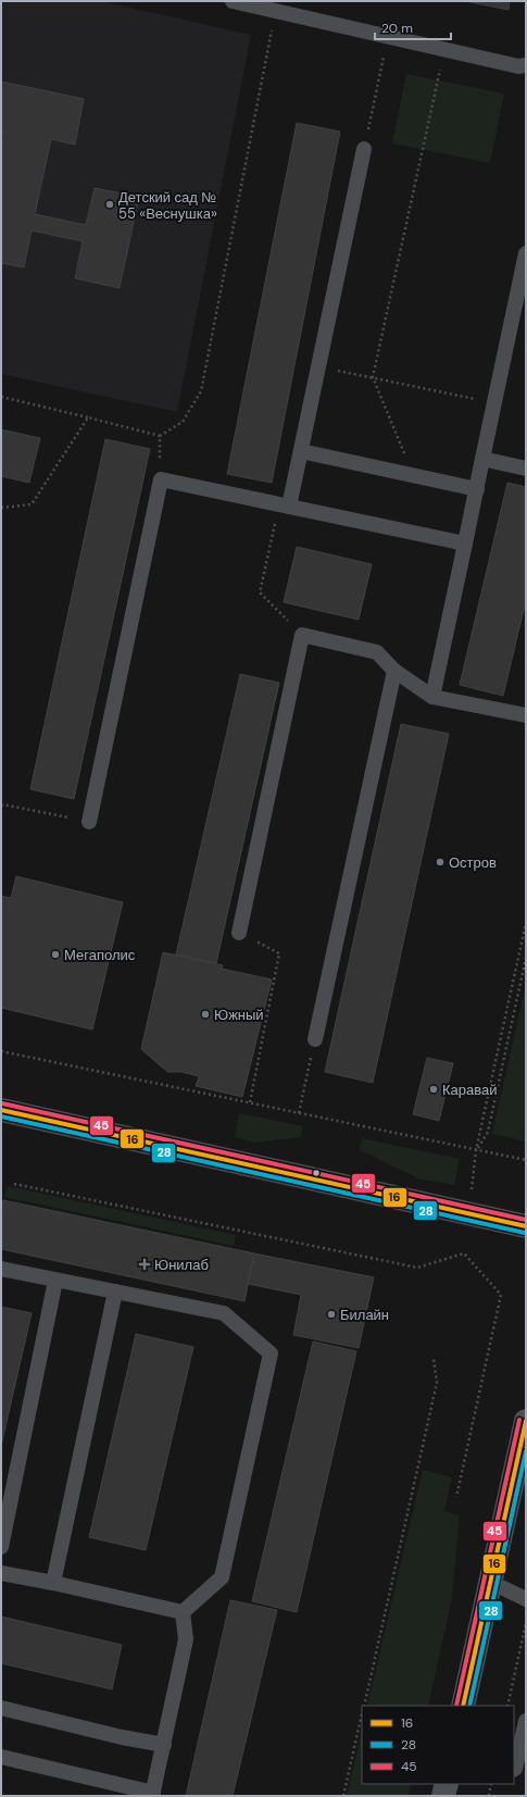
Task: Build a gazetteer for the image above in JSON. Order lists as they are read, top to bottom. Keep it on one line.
{"places":{"other":["Детский сад № 55 «Веснушка»","Остров","Мегаполис","Южный","Каравай","Билайн"],"health":["Юнилаб"]},"lines":["transit line 45","transit line 16","transit line 28"],"legend":["16","28","45"],"scale_bar":"20 m"}
